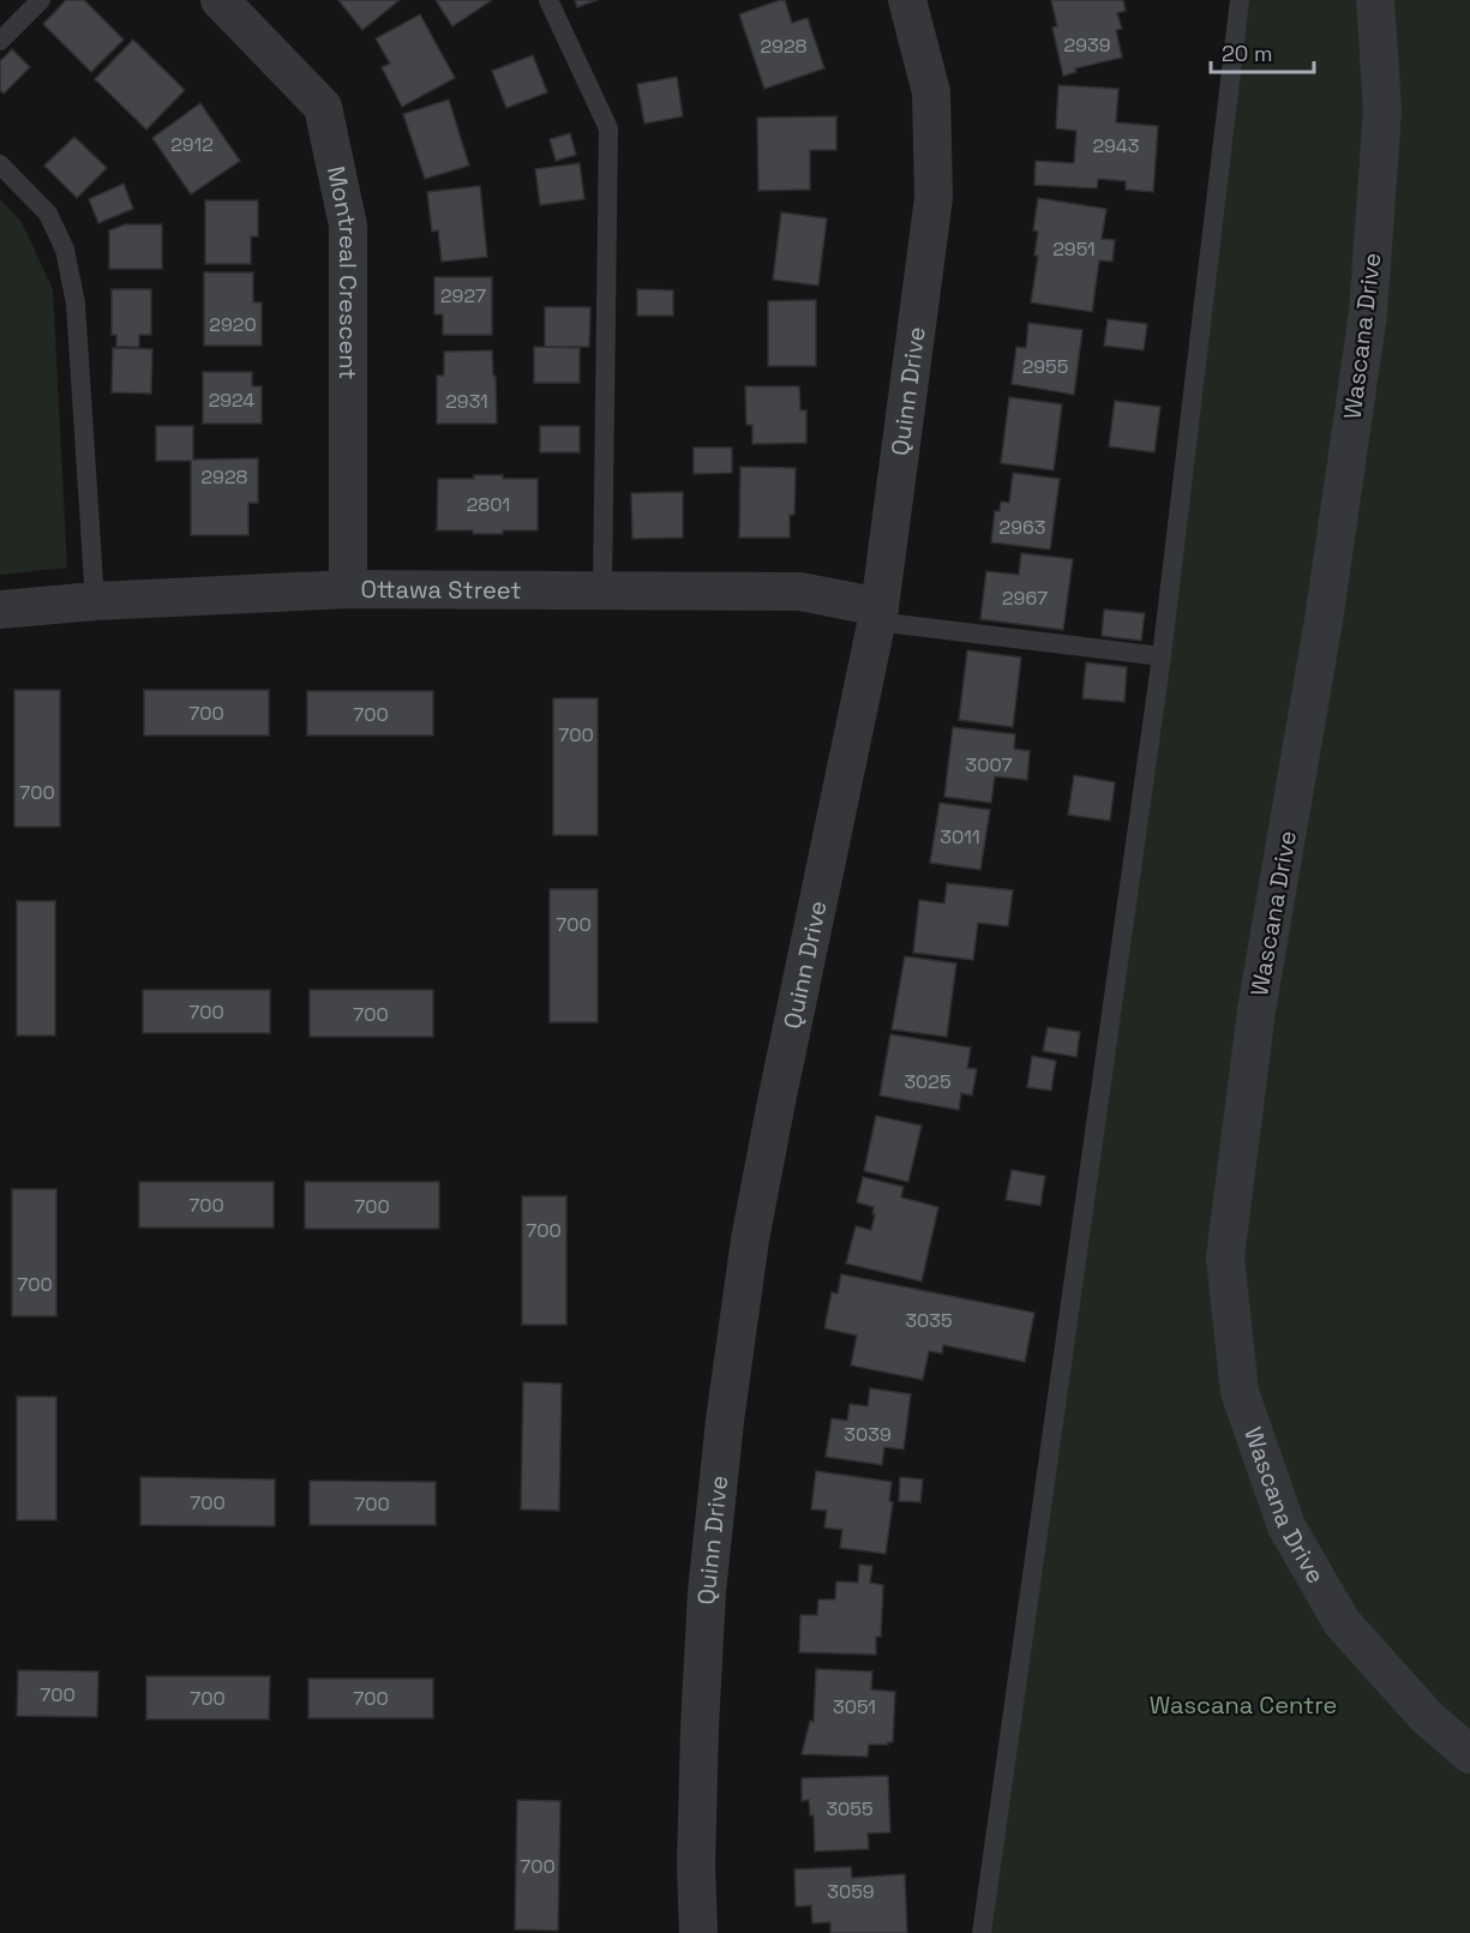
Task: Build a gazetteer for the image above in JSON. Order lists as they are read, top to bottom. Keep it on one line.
{"streets":{"street":["Montreal Crescent","Wascana Drive","Quinn Drive","Ottawa Street"]},"crossings":[["Montreal Crescent","Ottawa Street"],["Quinn Drive","Ottawa Street"]],"parks":["Wascana Centre"],"house_numbers":["2939","2928","2912","2943","2951","2927","2920","2955","2924","2931","2928","2801","2963","2967","700","700","700","3007","700","3011","700","700","700","3025","700","700","700","700","3035","3039","700","700","700","700","700","3051","3055","700","3059"],"scale_bar":"20 m"}
